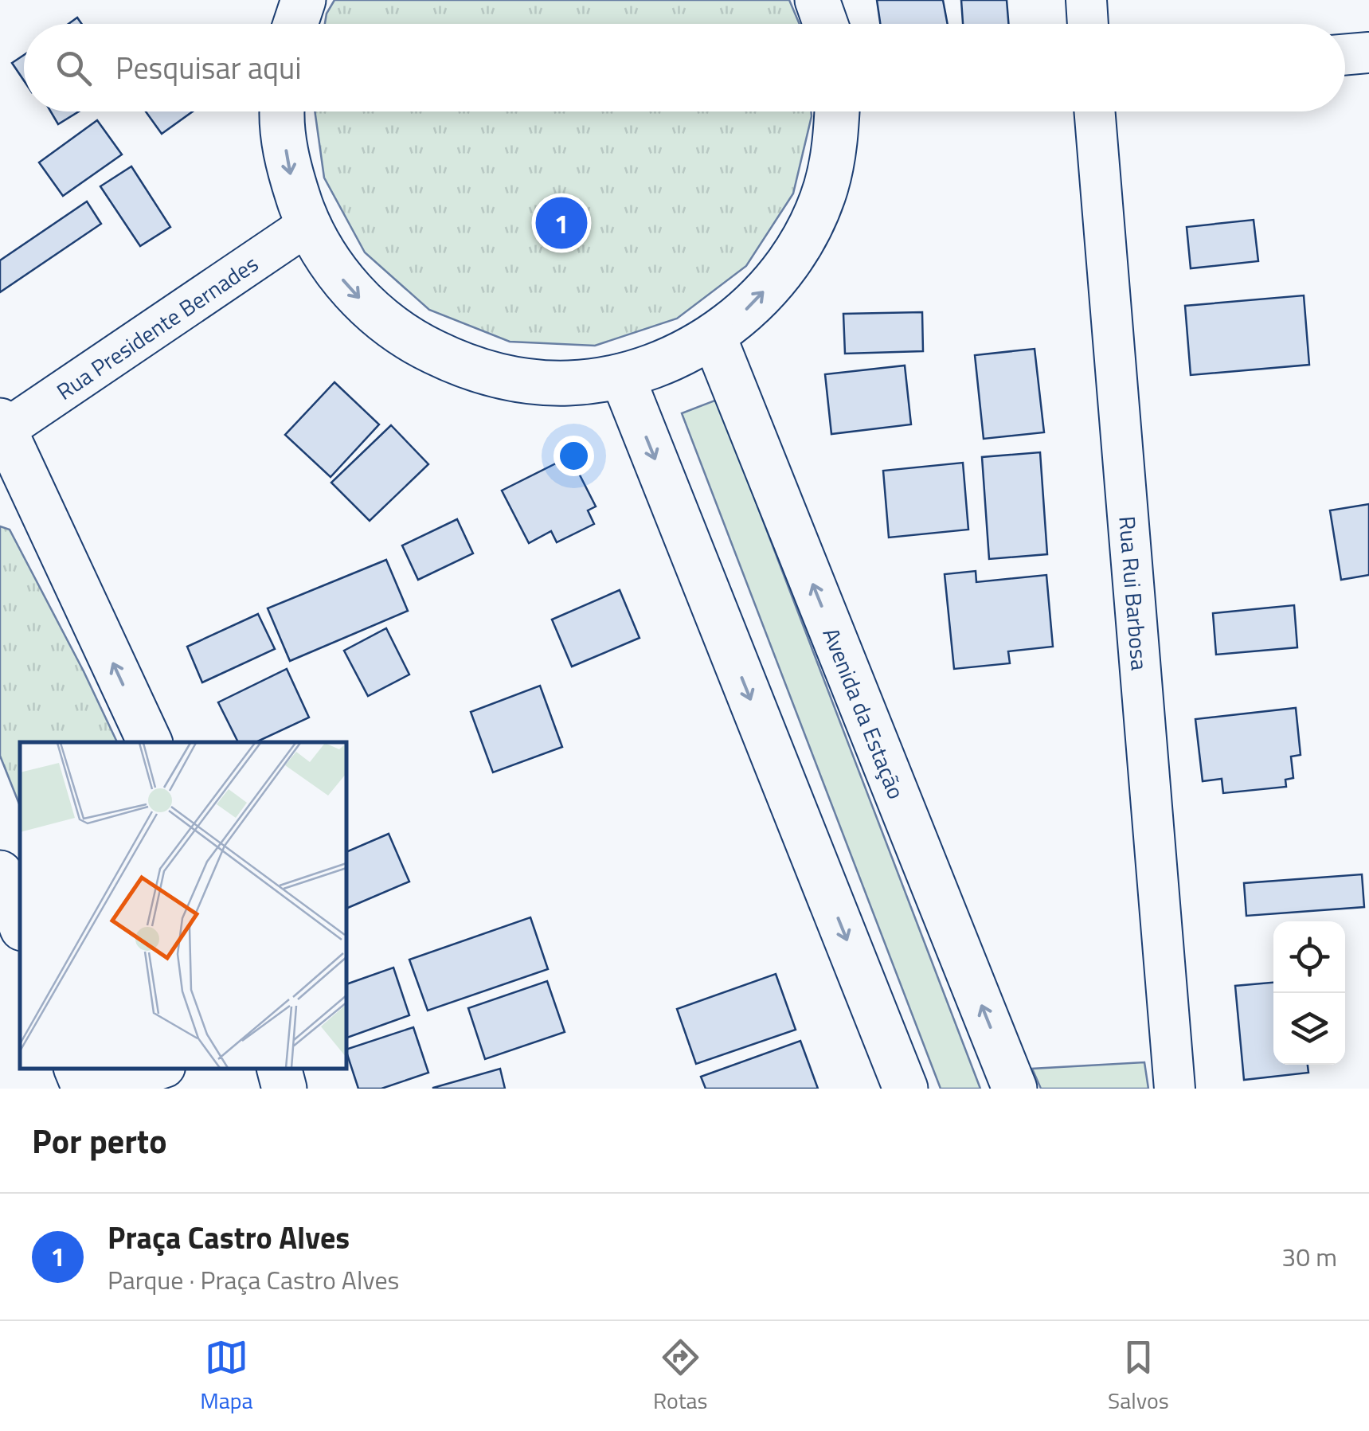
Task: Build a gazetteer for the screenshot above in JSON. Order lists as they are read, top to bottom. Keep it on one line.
{"streets":{"street":["Rua Presidente Bernades","Rua Rui Barbosa","Avenida da Estação"]},"page":{"search":"Pesquisar aqui","pins":"1","heading":"Por perto","list":[{"mark":"1","name":"Praça Castro Alves","note":"Parque · Praça Castro Alves","value":"30 m"}],"nav":["Mapa","Rotas","Salvos"]}}
